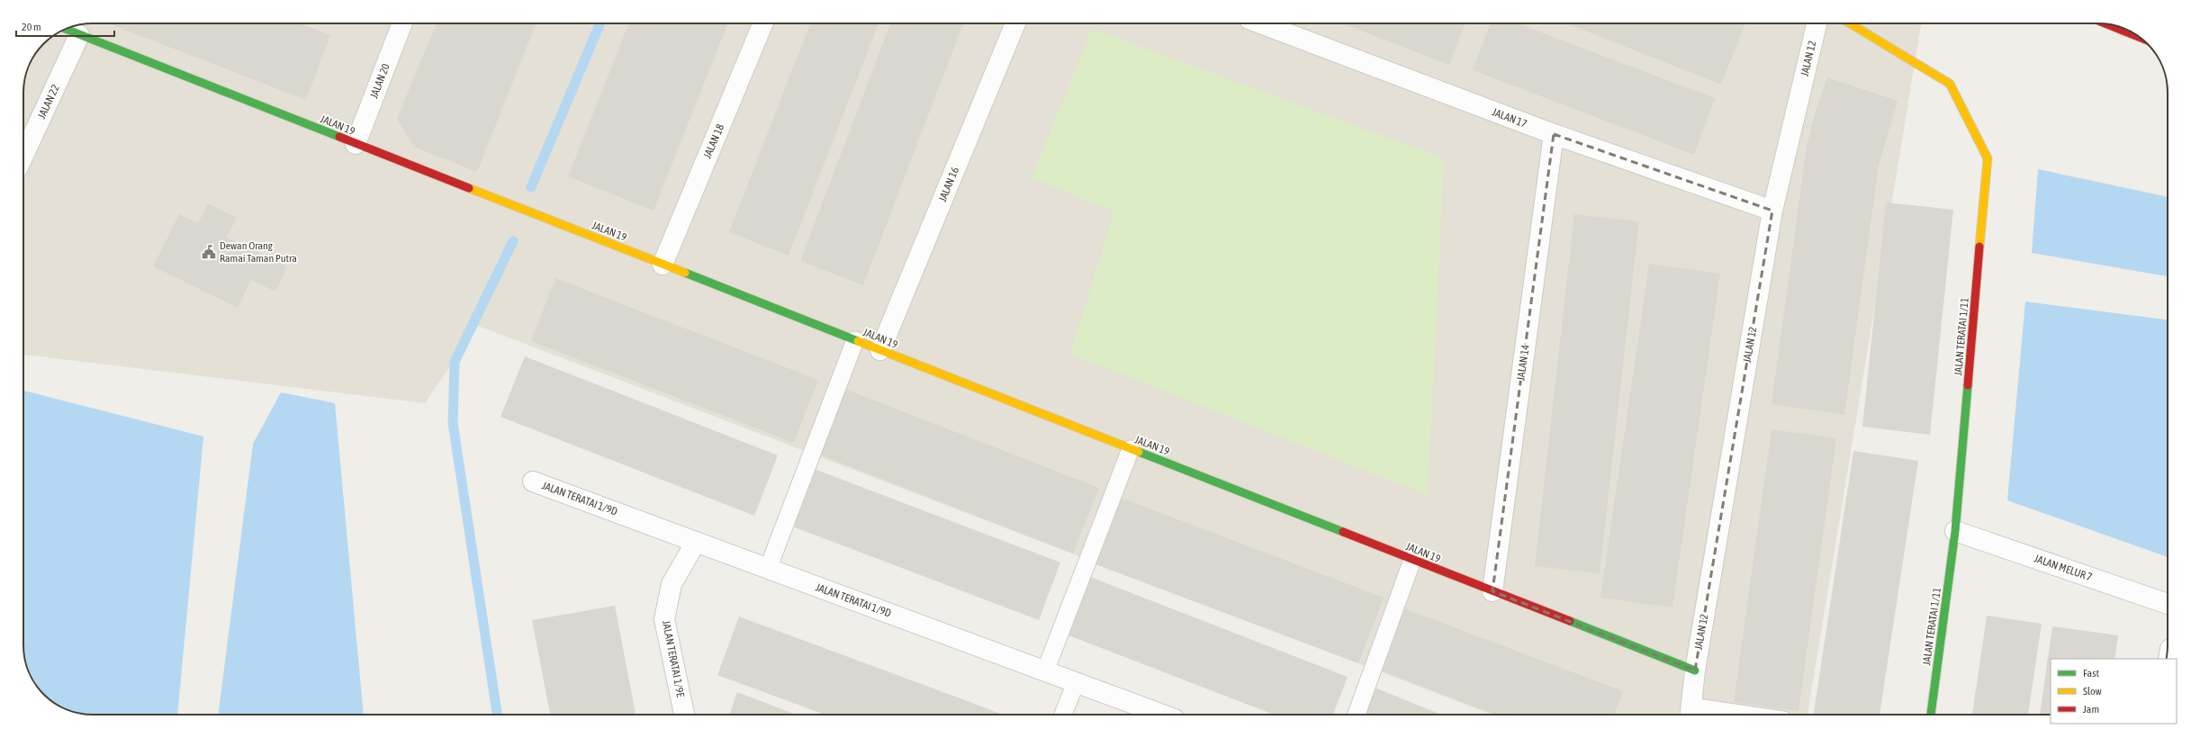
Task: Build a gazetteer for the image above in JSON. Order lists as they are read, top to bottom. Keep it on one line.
{"streets":{"street":["JALAN 12","JALAN 20","JALAN 22","JALAN 17","JALAN 19","JALAN 18","JALAN 16","JALAN TERATAI 1/11","JALAN 14","JALAN TERATAI 1/9D","JALAN MELUR 7","JALAN TERATAI 1/9E"]},"crossings":[["JALAN 12","JALAN 17"],["JALAN 12","JALAN 19"],["JALAN 20","JALAN 19"],["JALAN 22","JALAN 19"],["JALAN 17","JALAN 14"],["JALAN 19","JALAN 18"],["JALAN 19","JALAN 16"],["JALAN 19","JALAN 14"],["JALAN TERATAI 1/11","JALAN MELUR 7"],["JALAN TERATAI 1/9D","JALAN TERATAI 1/9E"]],"places":{"public building":["Dewan Orang Ramai Taman Putra"]},"legend":["Fast","Slow","Jam"],"scale_bar":"20 m"}
